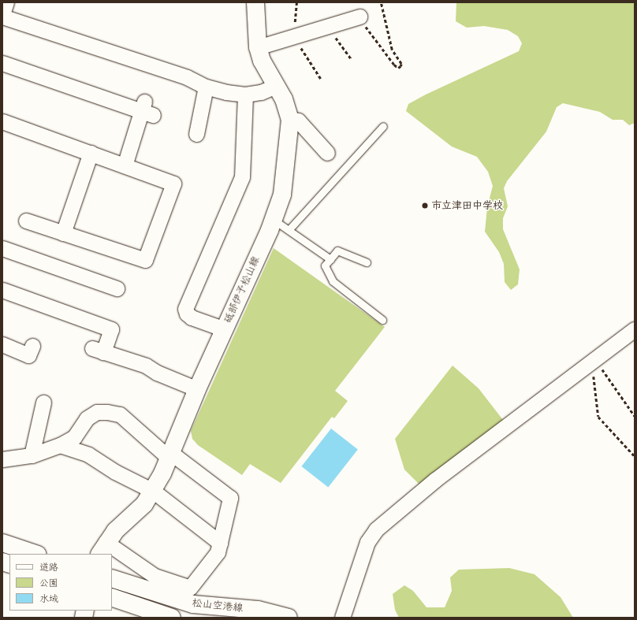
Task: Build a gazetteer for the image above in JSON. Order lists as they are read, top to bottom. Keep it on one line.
{"streets":{"main road":["砥部伊予松山線","松山空港線"]},"places":["市立津田中学校"],"legend":["道路","公園","水域"]}
